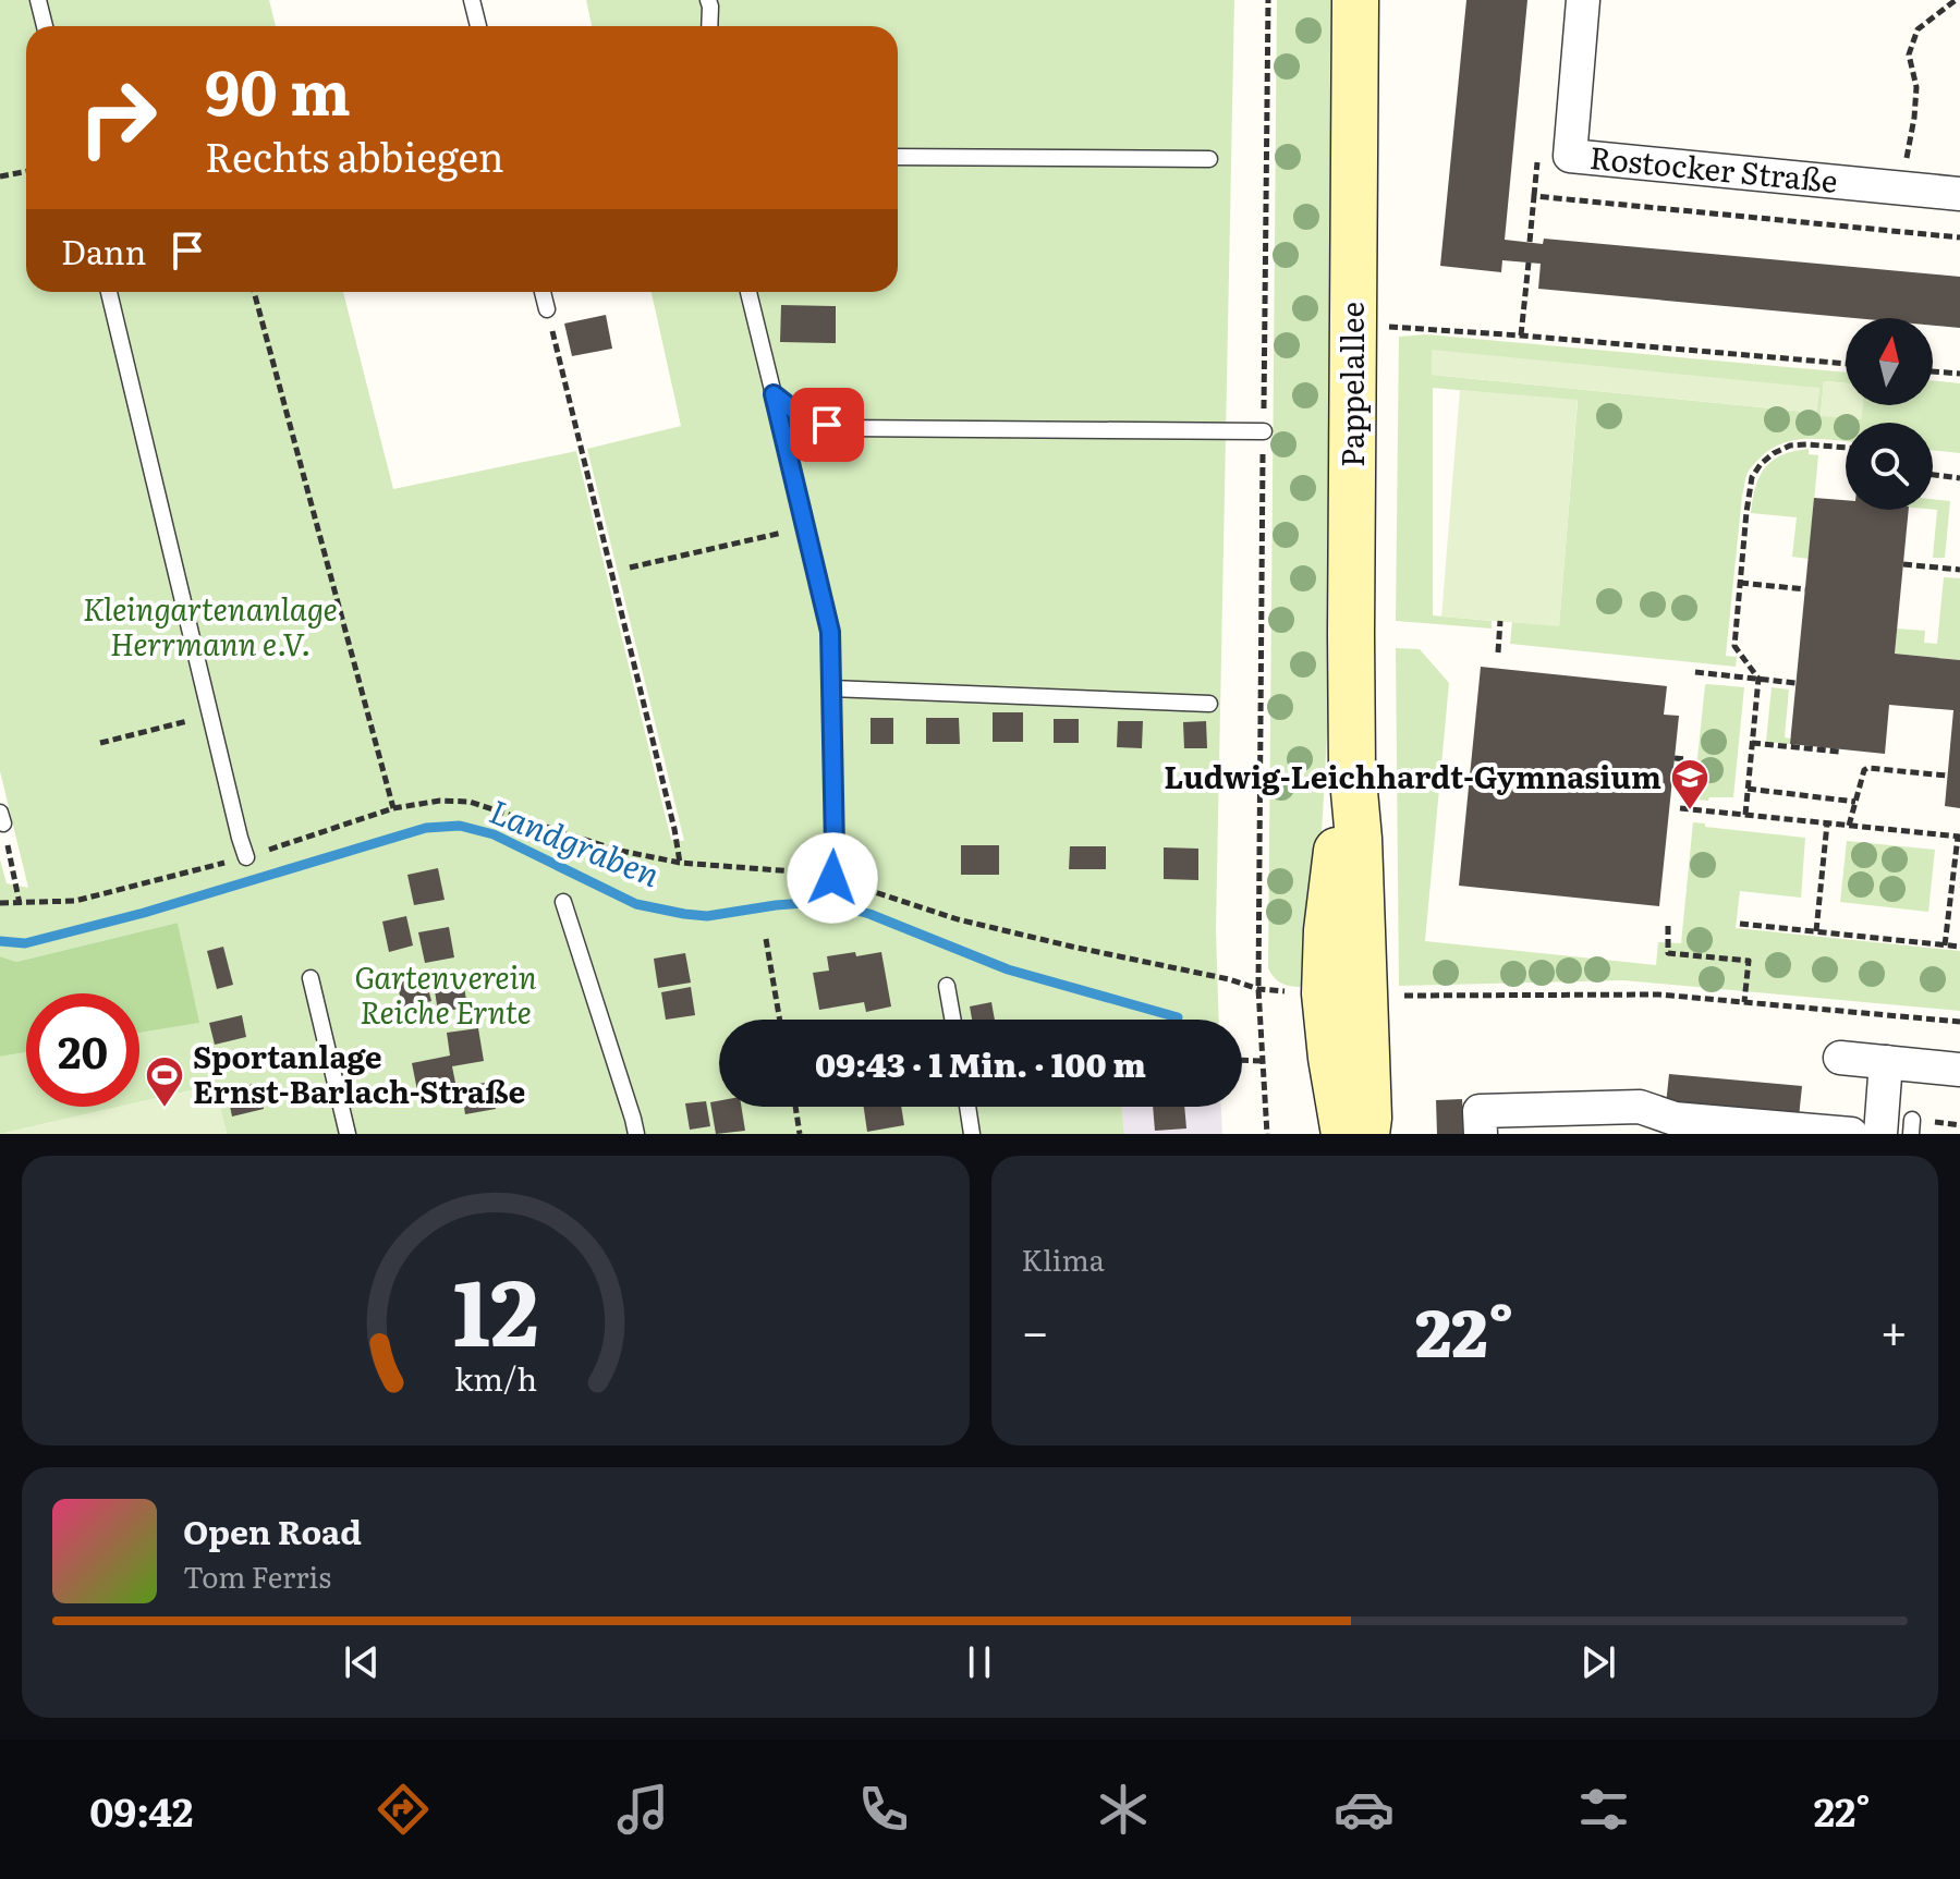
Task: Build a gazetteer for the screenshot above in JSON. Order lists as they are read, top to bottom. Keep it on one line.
{"streets":{"main road":["Pappelallee"],"street":["Rostocker Straße"]},"water":["Landgraben"],"parks":["Kleingartenanlage Herrmann e.V.","Gartenverein Reiche Ernte"],"places":{"school or university":["Ludwig-Leichhardt-Gymnasium"],"sports":["Sportanlage Ernst-Barlach-Straße"]},"north":"top","page":{"turn":["90 m","Rechts abbiegen"],"then":"Dann","limit":"20","trip":"09:43 · 1 Min. · 100 m","tile":"Klima","heat":["−","22°","+"],"song":["Open Road","Tom Ferris"],"tabs":["09:42","22°"],"gauge":["12","km/h"]}}
